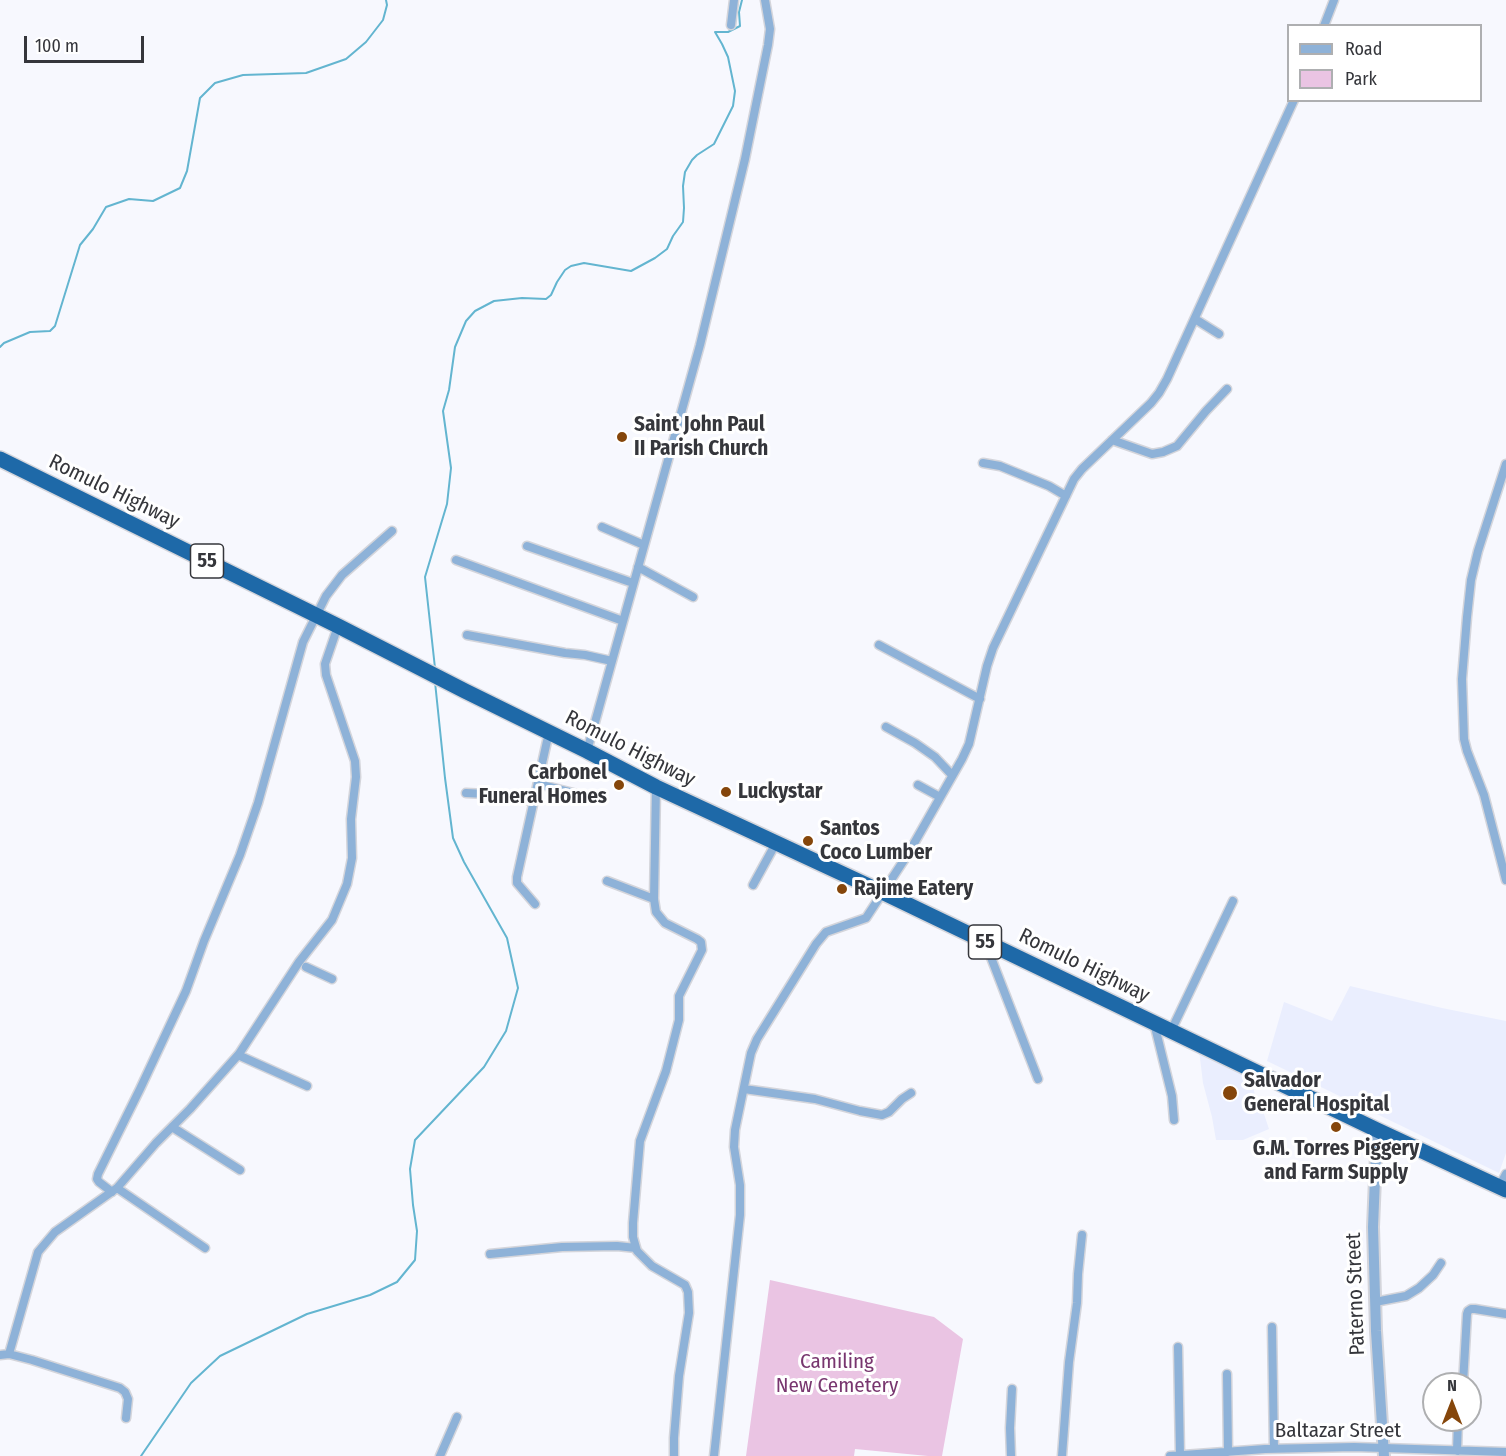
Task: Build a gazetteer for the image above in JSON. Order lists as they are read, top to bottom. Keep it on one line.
{"streets":{"highway":["Romulo Highway","55"],"street":["Paterno Street","Baltazar Street"]},"crossings":[["Romulo Highway","Paterno Street"],["Paterno Street","Baltazar Street"]],"parks":["Camiling New Cemetery"],"places":["Saint John Paul II Parish Church","Carbonel Funeral Homes","Luckystar","Santos Coco Lumber","Rajime Eatery","Salvador General Hospital","G.M. Torres Piggery and Farm Supply"],"legend":["Road","Park"],"scale_bar":"100 m","north":"top"}
